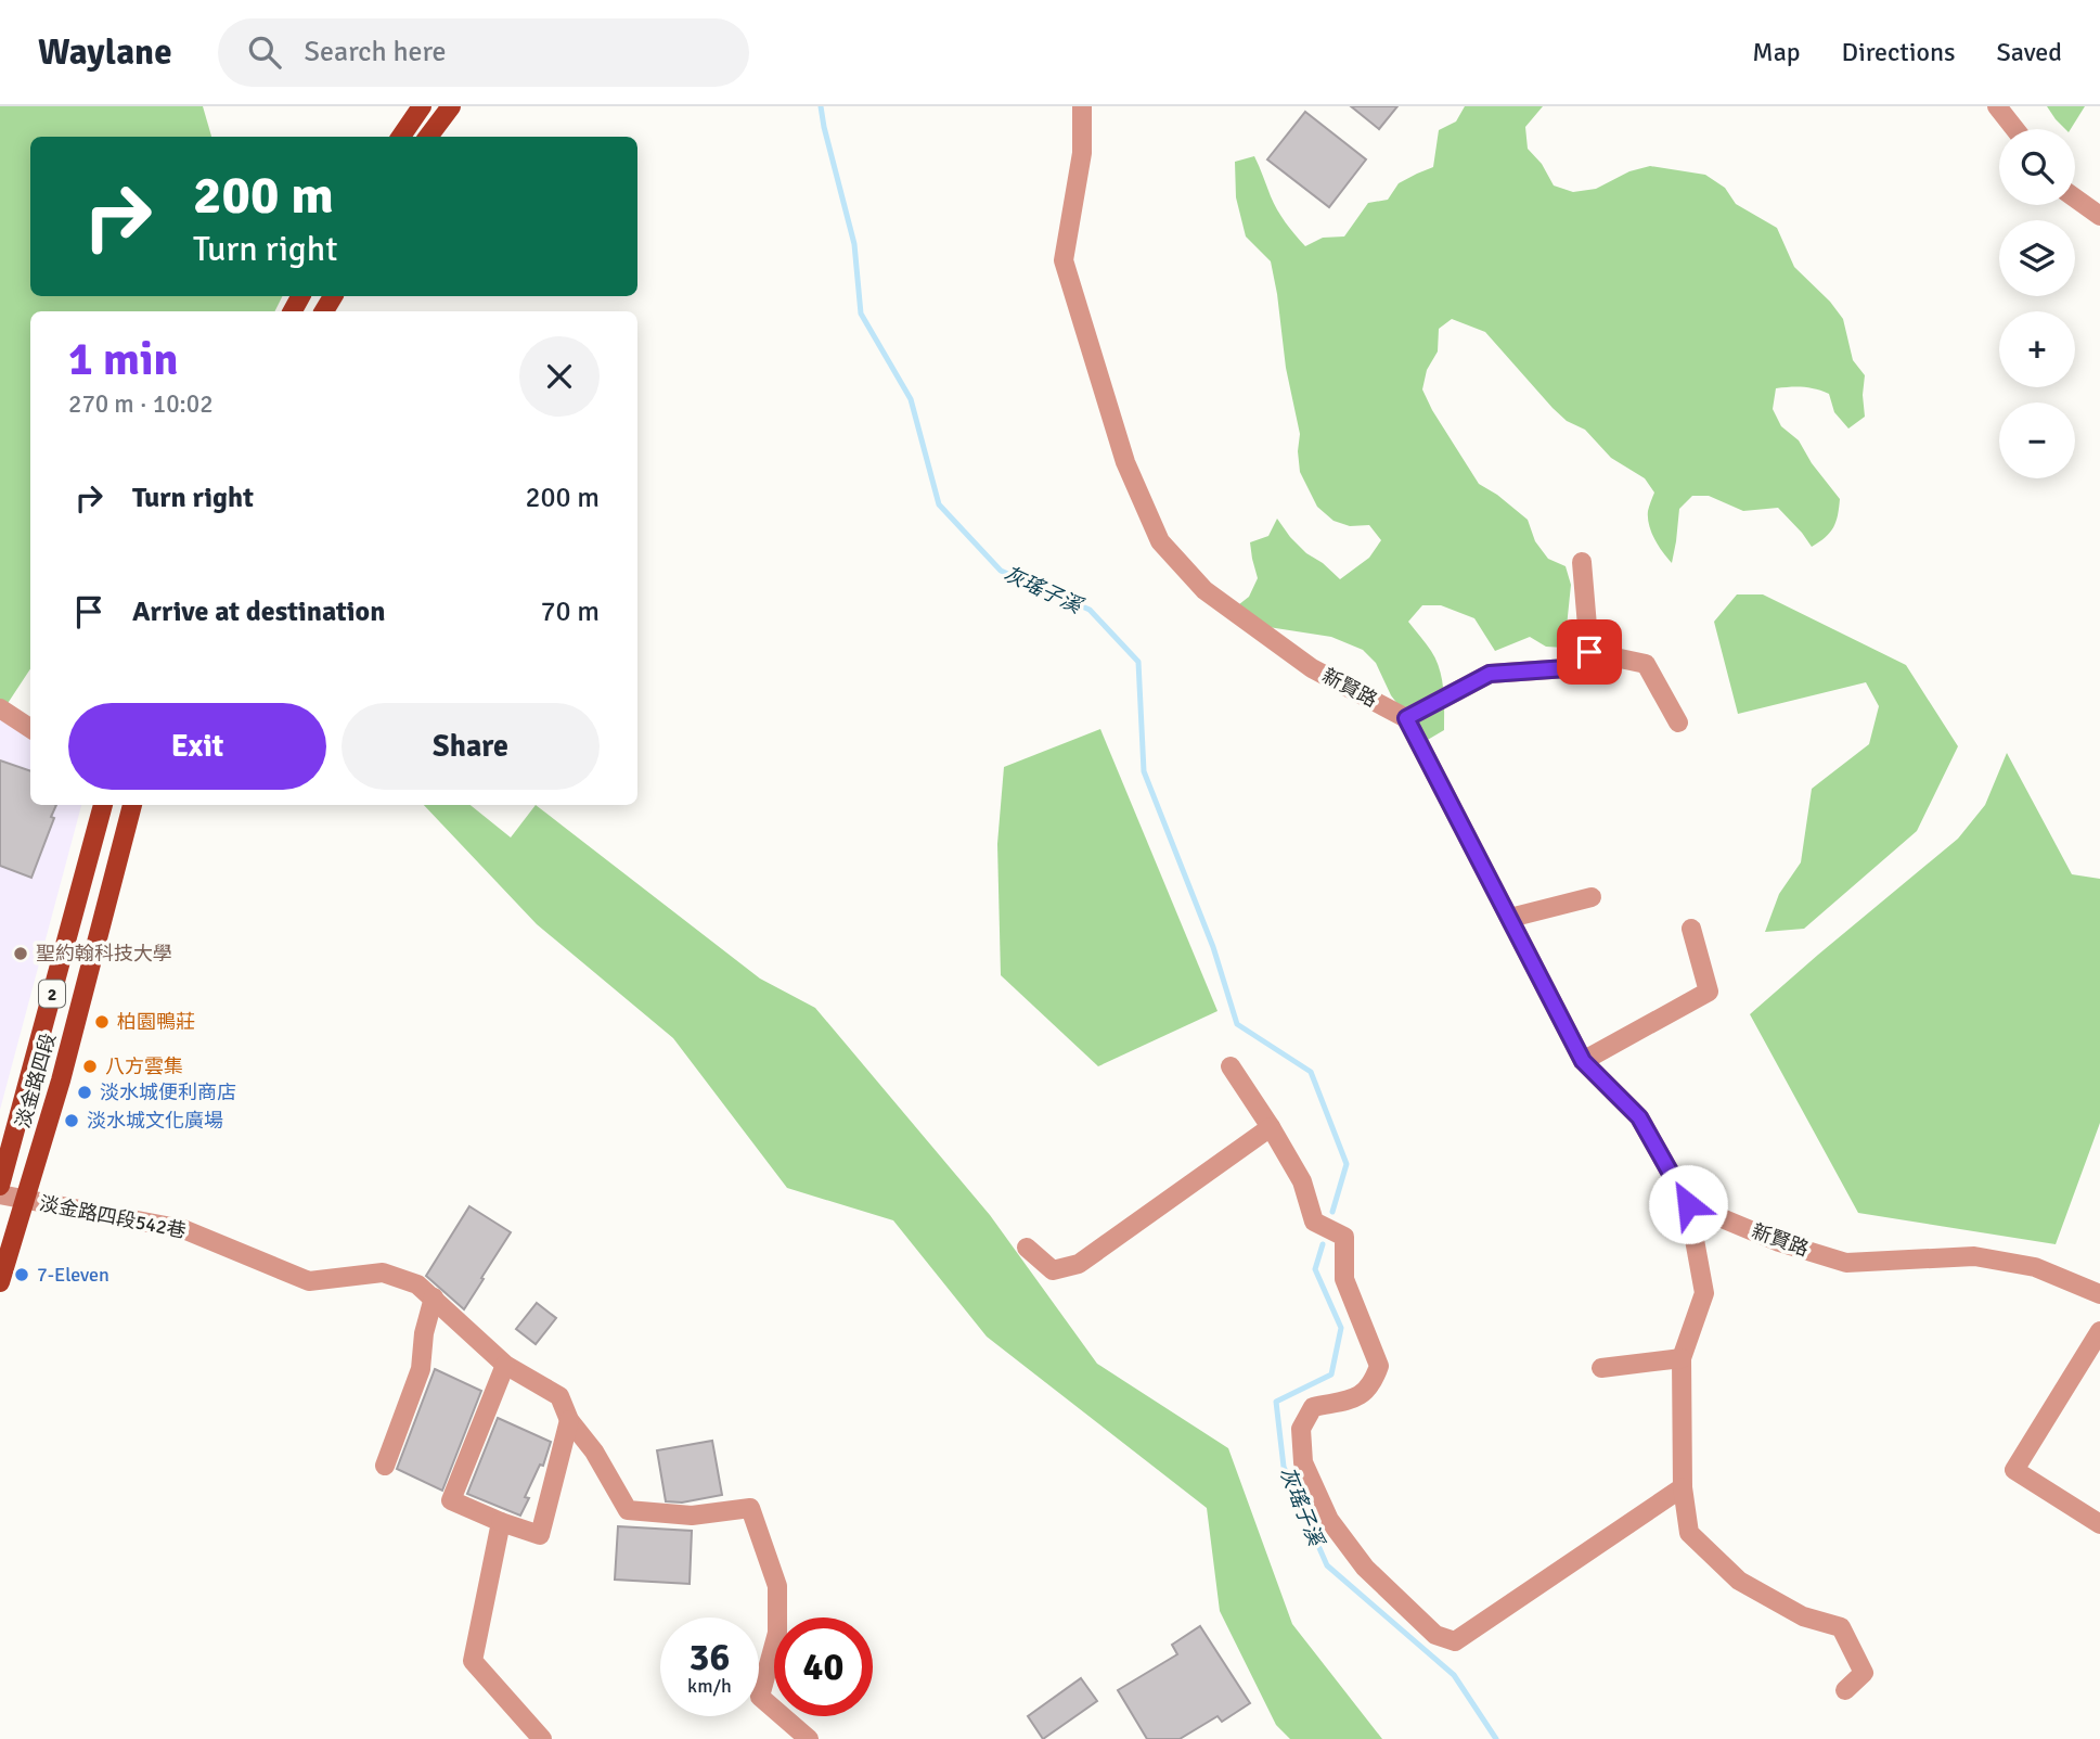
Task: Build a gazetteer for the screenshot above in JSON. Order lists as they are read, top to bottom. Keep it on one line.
{"streets":{"main road":["2","淡金路四段"],"street":["新賢路","淡金路四段542巷"]},"crossings":[["淡金路四段","淡金路四段542巷"]],"water":["灰瑤子溪"],"places":["聖約翰科技大學","柏園鴨莊","八方雲集","淡水城便利商店","淡水城文化廣場","7-Eleven"],"page":{"header":"Waylane","search":"Search here","nav":["Map","Directions","Saved"],"map_buttons":["+","−"],"turn":["200 m","Turn right"],"heading":["1 min","270 m · 10:02"],"list":[{"name":"Turn right","value":"200 m"},{"name":"Arrive at destination","value":"70 m"}],"buttons":["Exit","Share"],"speed":"36 km/h","limit":"40"}}
